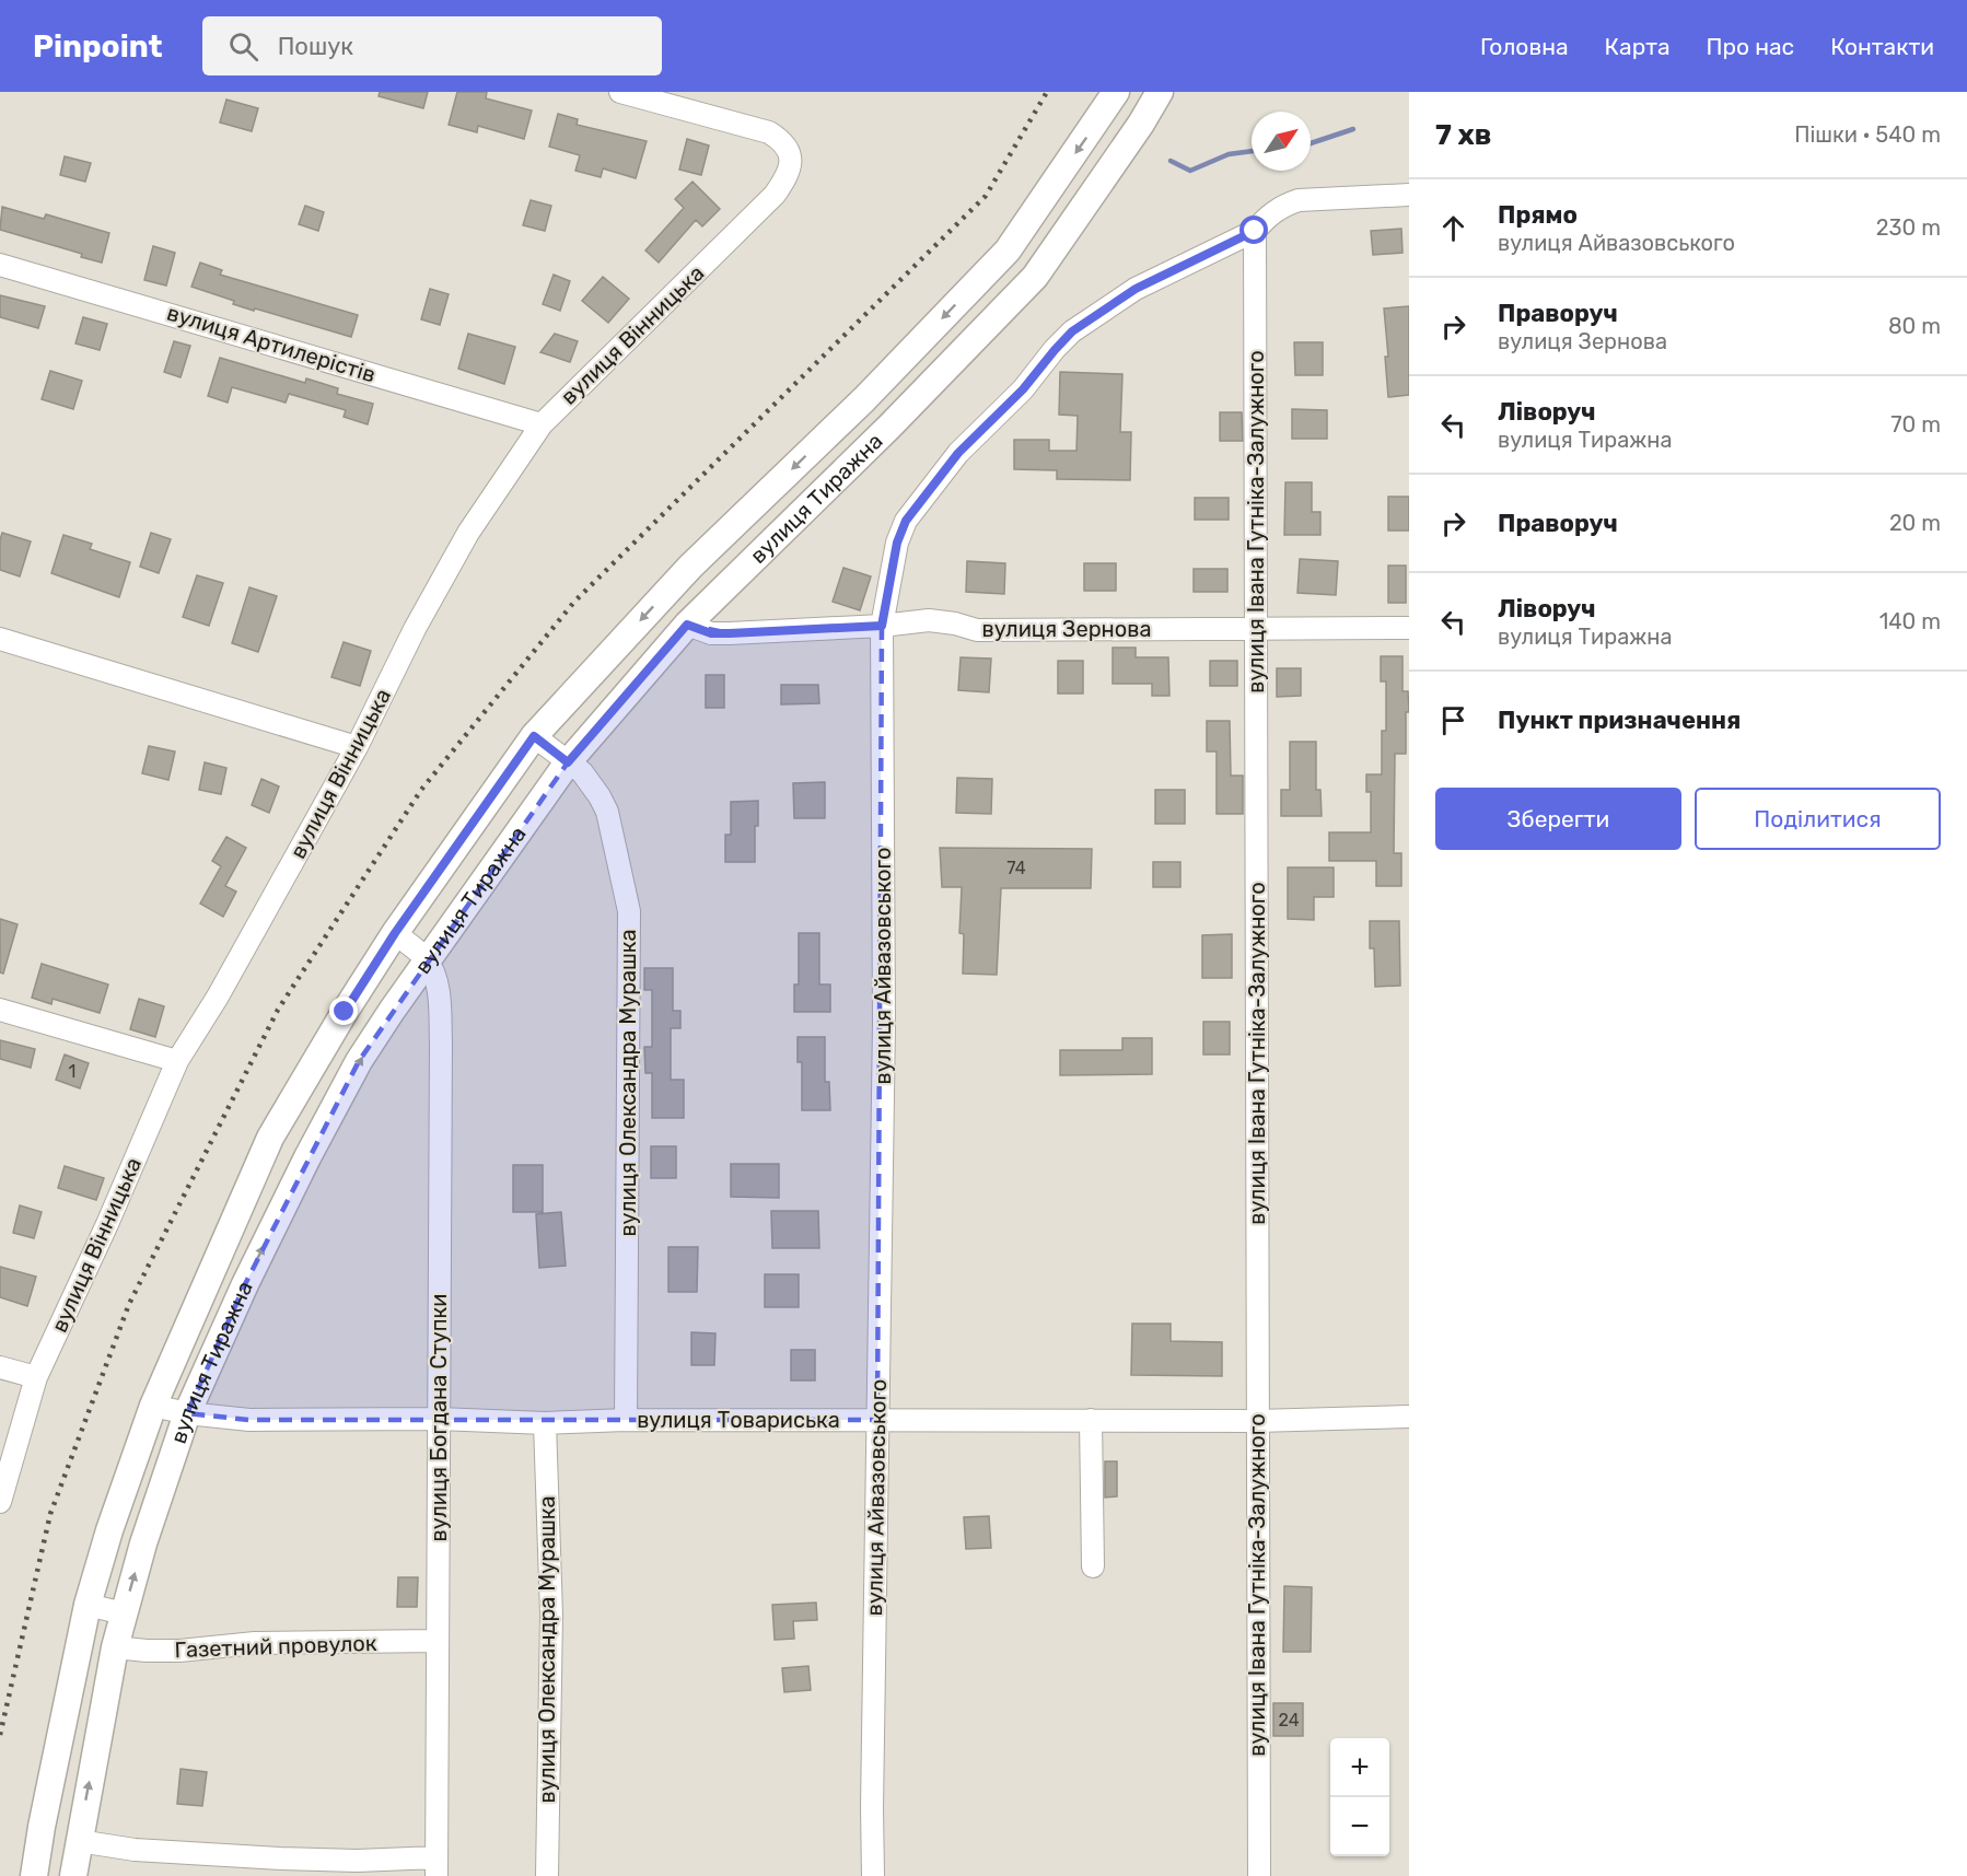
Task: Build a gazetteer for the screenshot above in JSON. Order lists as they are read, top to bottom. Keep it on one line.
{"streets":{"main road":["вулиця Тиражна"],"street":["вулиця Вінницька","вулиця Артилерістів","вулиця Івана Гутніка-Залужного","вулиця Зернова","вулиця Айвазовського","вулиця Олександра Мурашка","вулиця Богдана Ступки","вулиця Товариська","Газетний провулок"]},"crossings":[["вулиця Вінницька","вулиця Артилерістів"],["вулиця Тиражна","вулиця Зернова"],["вулиця Тиражна","вулиця Олександра Мурашка"],["вулиця Тиражна","вулиця Богдана Ступки"],["вулиця Тиражна","вулиця Товариська"],["вулиця Тиражна","Газетний провулок"],["вулиця Івана Гутніка-Залужного","вулиця Зернова"],["вулиця Івана Гутніка-Залужного","вулиця Айвазовського"],["вулиця Івана Гутніка-Залужного","вулиця Товариська"],["вулиця Зернова","вулиця Айвазовського"],["вулиця Айвазовського","вулиця Товариська"],["вулиця Олександра Мурашка","вулиця Товариська"],["вулиця Богдана Ступки","вулиця Товариська"],["вулиця Богдана Ступки","Газетний провулок"]],"house_numbers":["74","1","24"],"north":"top right","page":{"header":"Pinpoint","search":"Пошук","nav":["Головна","Карта","Про нас","Контакти"],"heading":["7 хв","Пішки · 540 m"],"list":[["Прямо","вулиця Айвазовського","230 m"],["Праворуч","вулиця Зернова","80 m"],["Ліворуч","вулиця Тиражна","70 m"],["Праворуч","20 m"],["Ліворуч","вулиця Тиражна","140 m"],"Пункт призначення"],"buttons":["Зберегти","Поділитися"],"map_buttons":["+","−"]}}
